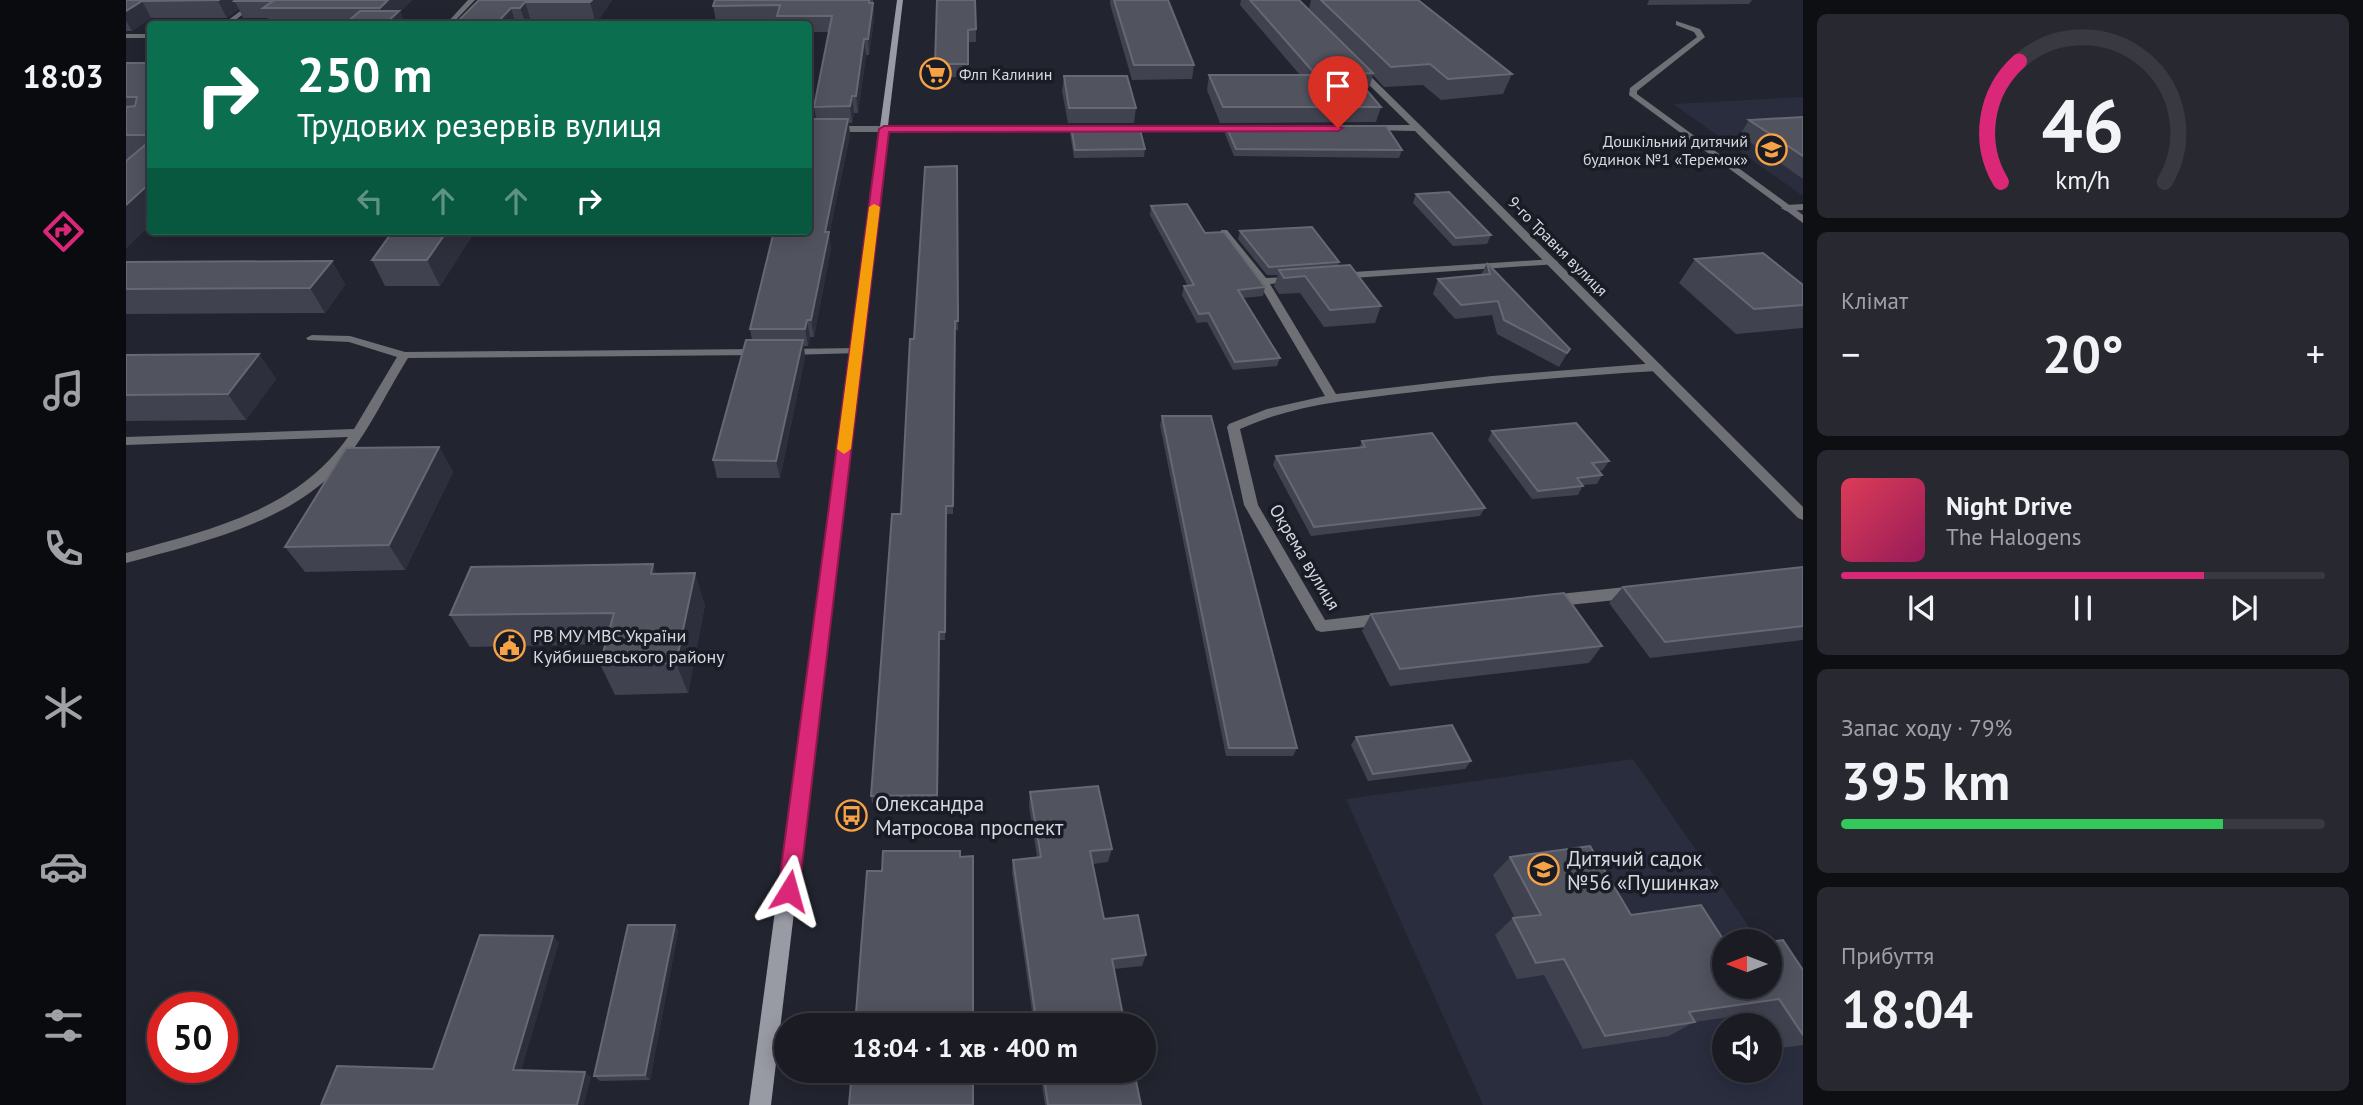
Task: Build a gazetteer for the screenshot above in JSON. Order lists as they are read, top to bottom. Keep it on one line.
{"streets":{"street":["9-го Травня вулиця","Окрема вулиця"]},"crossings":[["9-го Травня вулиця","Окрема вулиця"]],"places":{"supermarket":["Флп Калинин"],"school or university":["Дошкільний дитячий будинок №1 «Теремок»","Дитячий садок №56 «Пушинка»"],"public building":["РВ МУ МВС України Куйбишевського району"],"bus stop":["Олександра Матросова проспект"]},"north":"left","page":{"tabs":"18:03","turn":["250 m","Трудових резервів вулиця"],"tile":["Клімат",["Запас ходу · 79%","395 km"],["Прибуття","18:04"]],"heat":["−","20°","+"],"song":["Night Drive","The Halogens"],"limit":"50","trip":"18:04 · 1 хв · 400 m","gauge":["46","km/h"]}}
